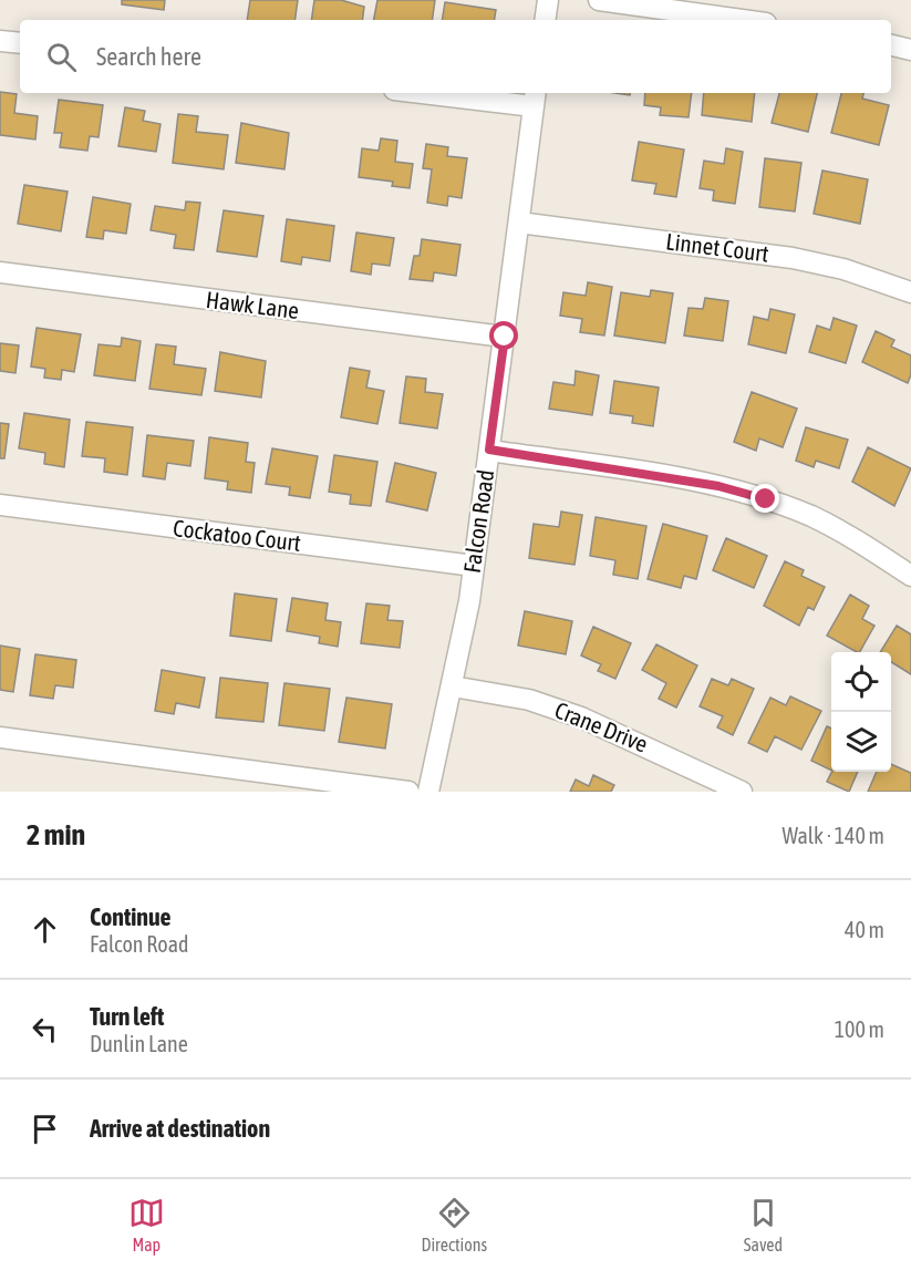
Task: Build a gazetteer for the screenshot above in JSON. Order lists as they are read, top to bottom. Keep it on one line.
{"streets":{"street":["Linnet Court","Hawk Lane","Falcon Road","Cockatoo Court","Crane Drive"]},"crossings":[["Linnet Court","Falcon Road"],["Hawk Lane","Falcon Road"],["Falcon Road","Cockatoo Court"],["Falcon Road","Crane Drive"]],"page":{"search":"Search here","heading":["2 min","Walk · 140 m"],"list":[["Continue","Falcon Road","40 m"],["Turn left","Dunlin Lane","100 m"],"Arrive at destination"],"nav":["Map","Directions","Saved"]}}
